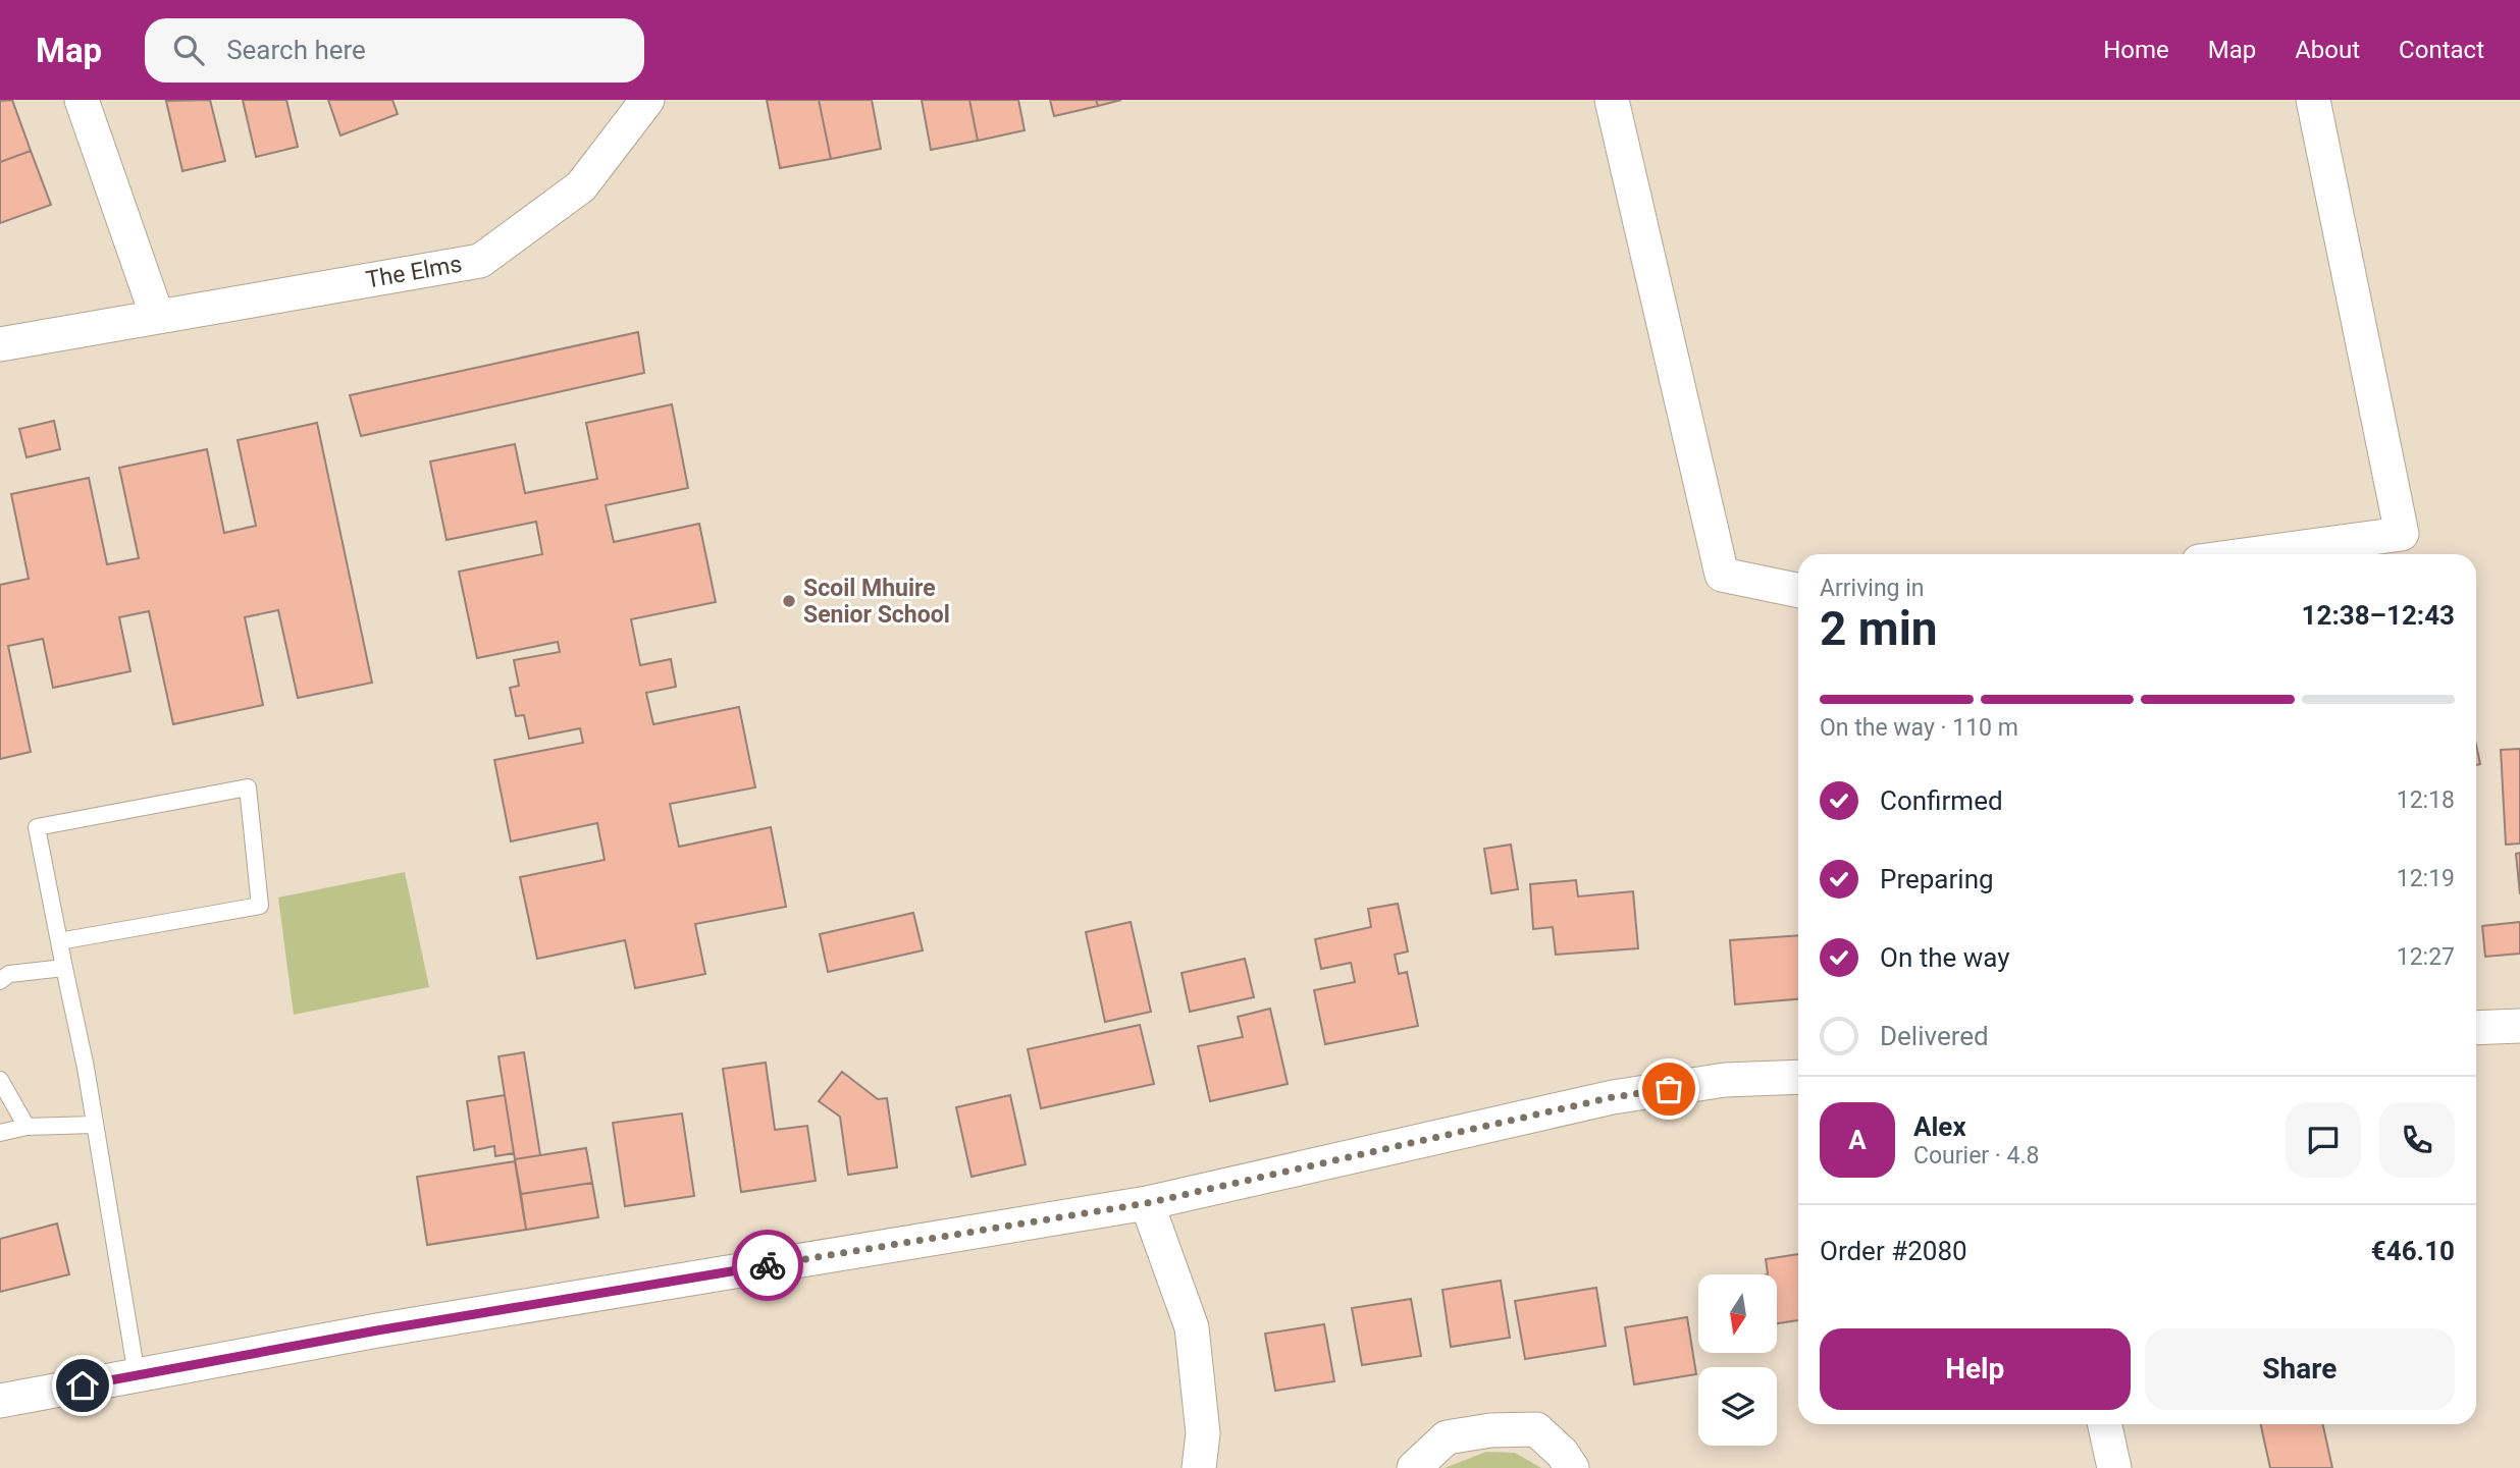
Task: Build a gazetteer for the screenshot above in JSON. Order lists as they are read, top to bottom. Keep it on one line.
{"streets":{"street":["The Elms"]},"places":["Scoil Mhuire Senior School"],"north":"bottom","page":{"header":"Map","search":"Search here","nav":["Home","Map","About","Contact"],"heading":["2 min","Arriving in","12:38–12:43"],"panel":["Alex","Courier · 4.8","Order #2080","€46.10"],"bar":"On the way · 110 m","list":[["Confirmed","12:18"],["Preparing","12:19"],["On the way","12:27"],"Delivered"],"round":"A","buttons":["Help","Share"]}}
